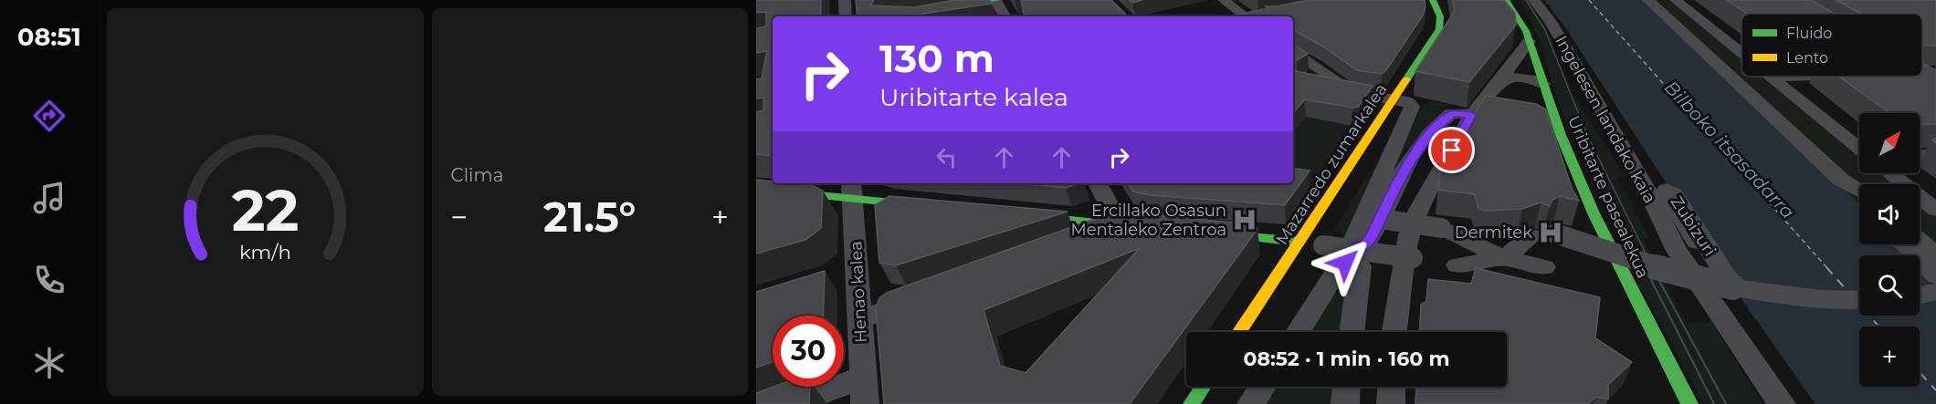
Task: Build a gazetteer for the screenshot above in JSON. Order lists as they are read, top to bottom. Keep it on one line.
{"streets":{"street":["Ingelesen landako kaia","Mazarredo zumarkalea","Uribitarte pasealekua","Zubizuri","Henao kalea"]},"crossings":[["Ingelesen landako kaia","Zubizuri"]],"water":["Bilboko itsasadarra"],"places":{"hospital":["Ercillako Osasun Mentaleko Zentroa","Dermitek"]},"legend":["Fluido","Lento"],"north":"top right","page":{"tabs":"08:51","tile":"Clima","turn":["130 m","Uribitarte kalea"],"map_buttons":"+","heat":["−","21.5°","+"],"limit":"30","trip":"08:52 · 1 min · 160 m","gauge":["22","km/h"]}}
